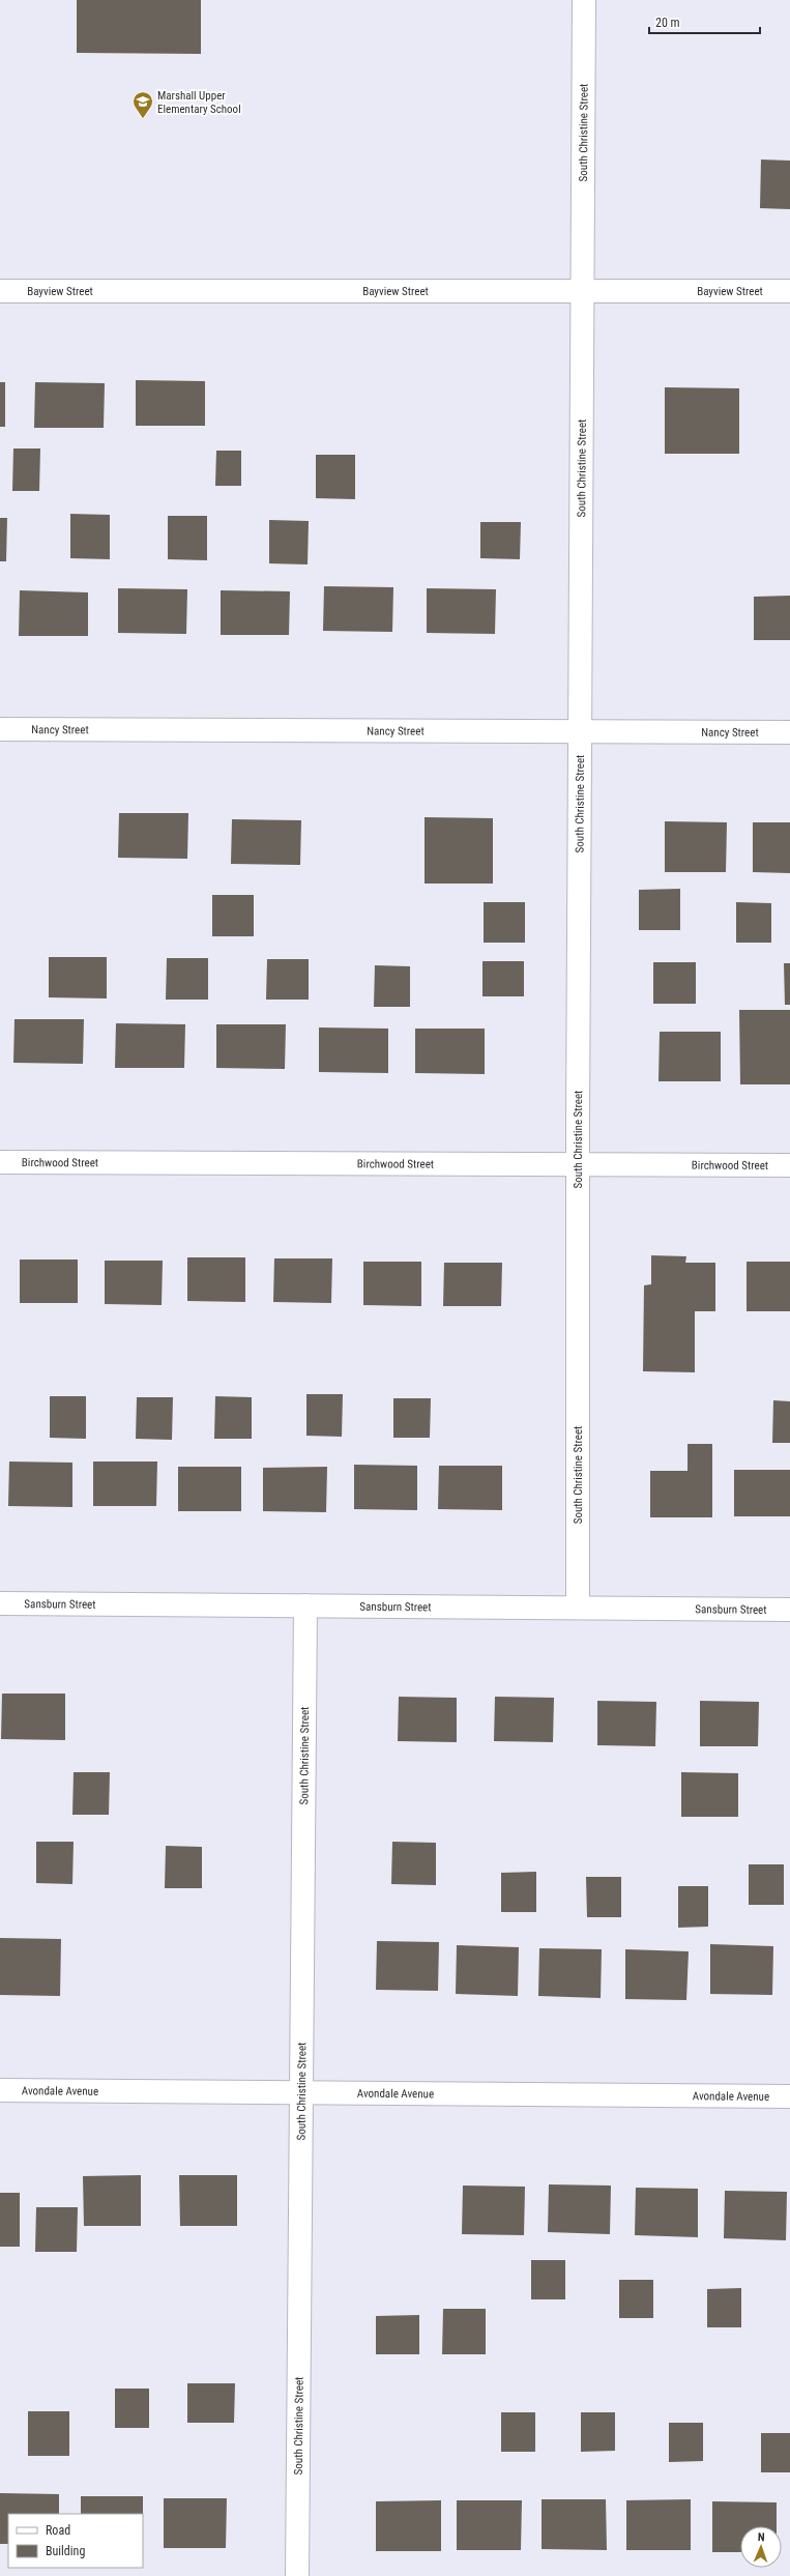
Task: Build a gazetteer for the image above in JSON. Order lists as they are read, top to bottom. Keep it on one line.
{"streets":{"street":["South Christine Street","Bayview Street","Nancy Street","Birchwood Street","Sansburn Street","Avondale Avenue"]},"crossings":[["South Christine Street","Bayview Street"],["South Christine Street","Nancy Street"],["South Christine Street","Birchwood Street"],["South Christine Street","Sansburn Street"],["South Christine Street","Avondale Avenue"]],"places":{"school or university":["Marshall Upper Elementary School"]},"legend":["Road","Building"],"scale_bar":"20 m","north":"top"}
